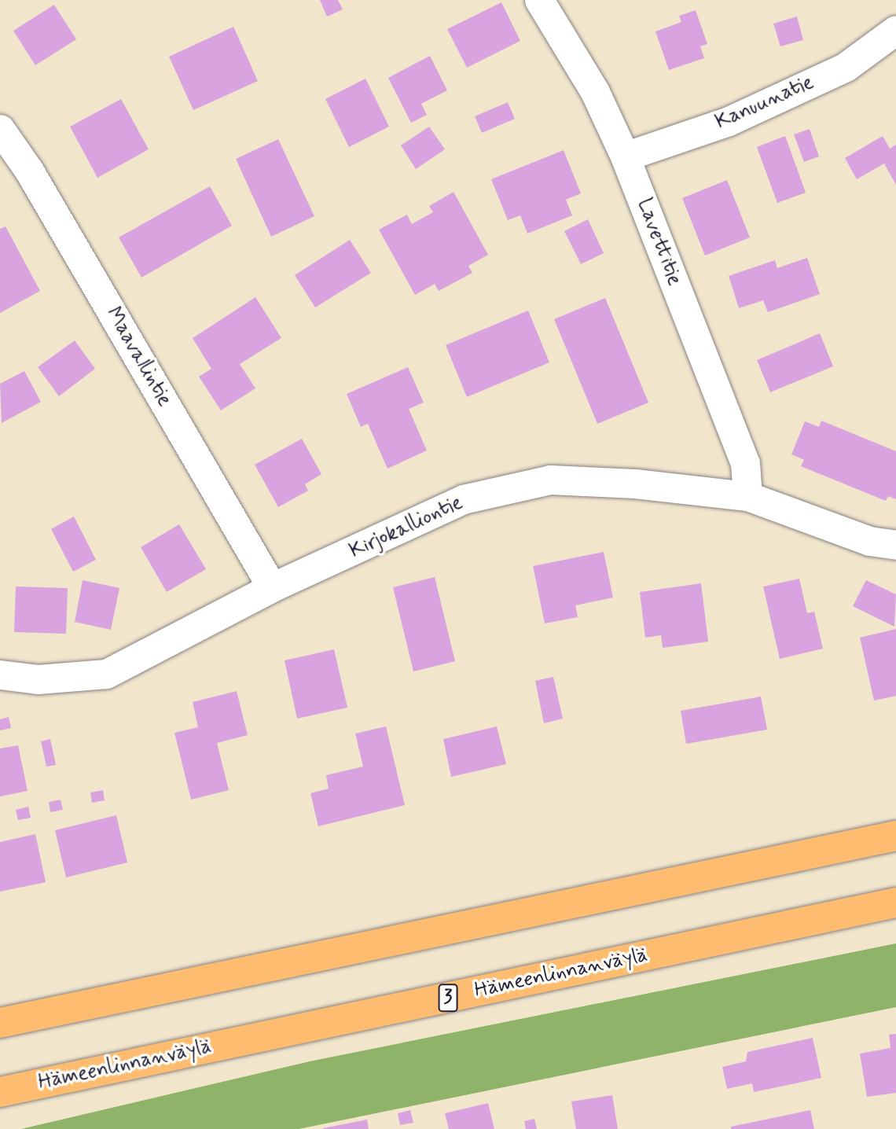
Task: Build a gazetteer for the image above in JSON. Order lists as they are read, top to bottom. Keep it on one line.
{"streets":{"highway":["Hämeenlinnanväylä","3"],"street":["Kanuunatie","Lavettitie","Maavallintie","Kirjokalliontie"]},"crossings":[["Kanuunatie","Lavettitie"],["Lavettitie","Kirjokalliontie"],["Maavallintie","Kirjokalliontie"]]}
